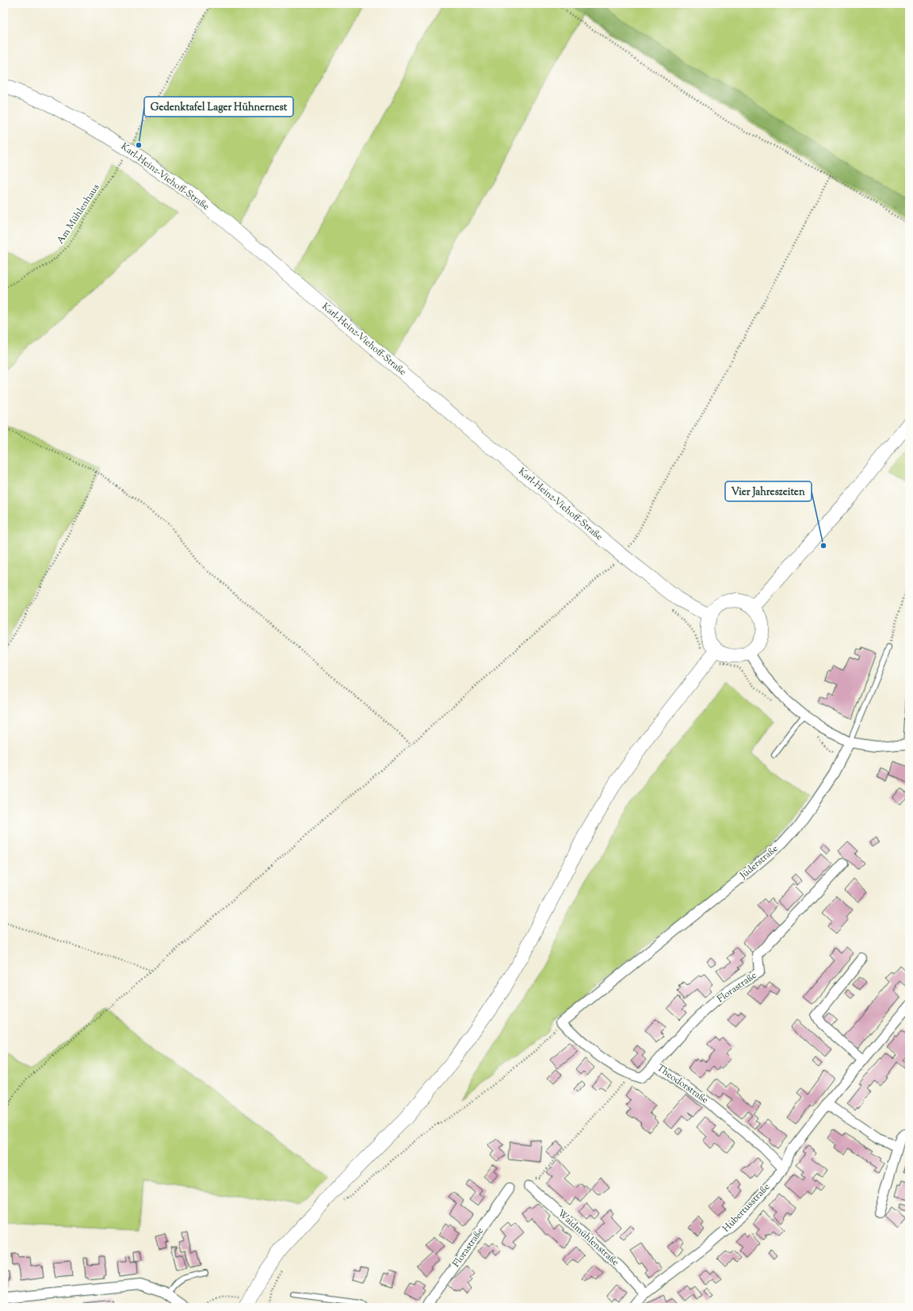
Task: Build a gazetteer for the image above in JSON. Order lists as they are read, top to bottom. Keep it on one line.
{"streets":{"main road":["Karl-Heinz-Viehoff-Straße"],"street":["Jüderstraße","Florastraße","Theodorstraße","Hubertusstraße","Waidmühlenstraße"],"path":["Am Mühlenhaus"]},"crossings":[["Karl-Heinz-Viehoff-Straße","Am Mühlenhaus"],["Florastraße","Theodorstraße"],["Theodorstraße","Hubertusstraße"],["Hubertusstraße","Waidmühlenstraße"]],"places":["Gedenktafel Lager Hühnernest","Vier Jahreszeiten"]}
